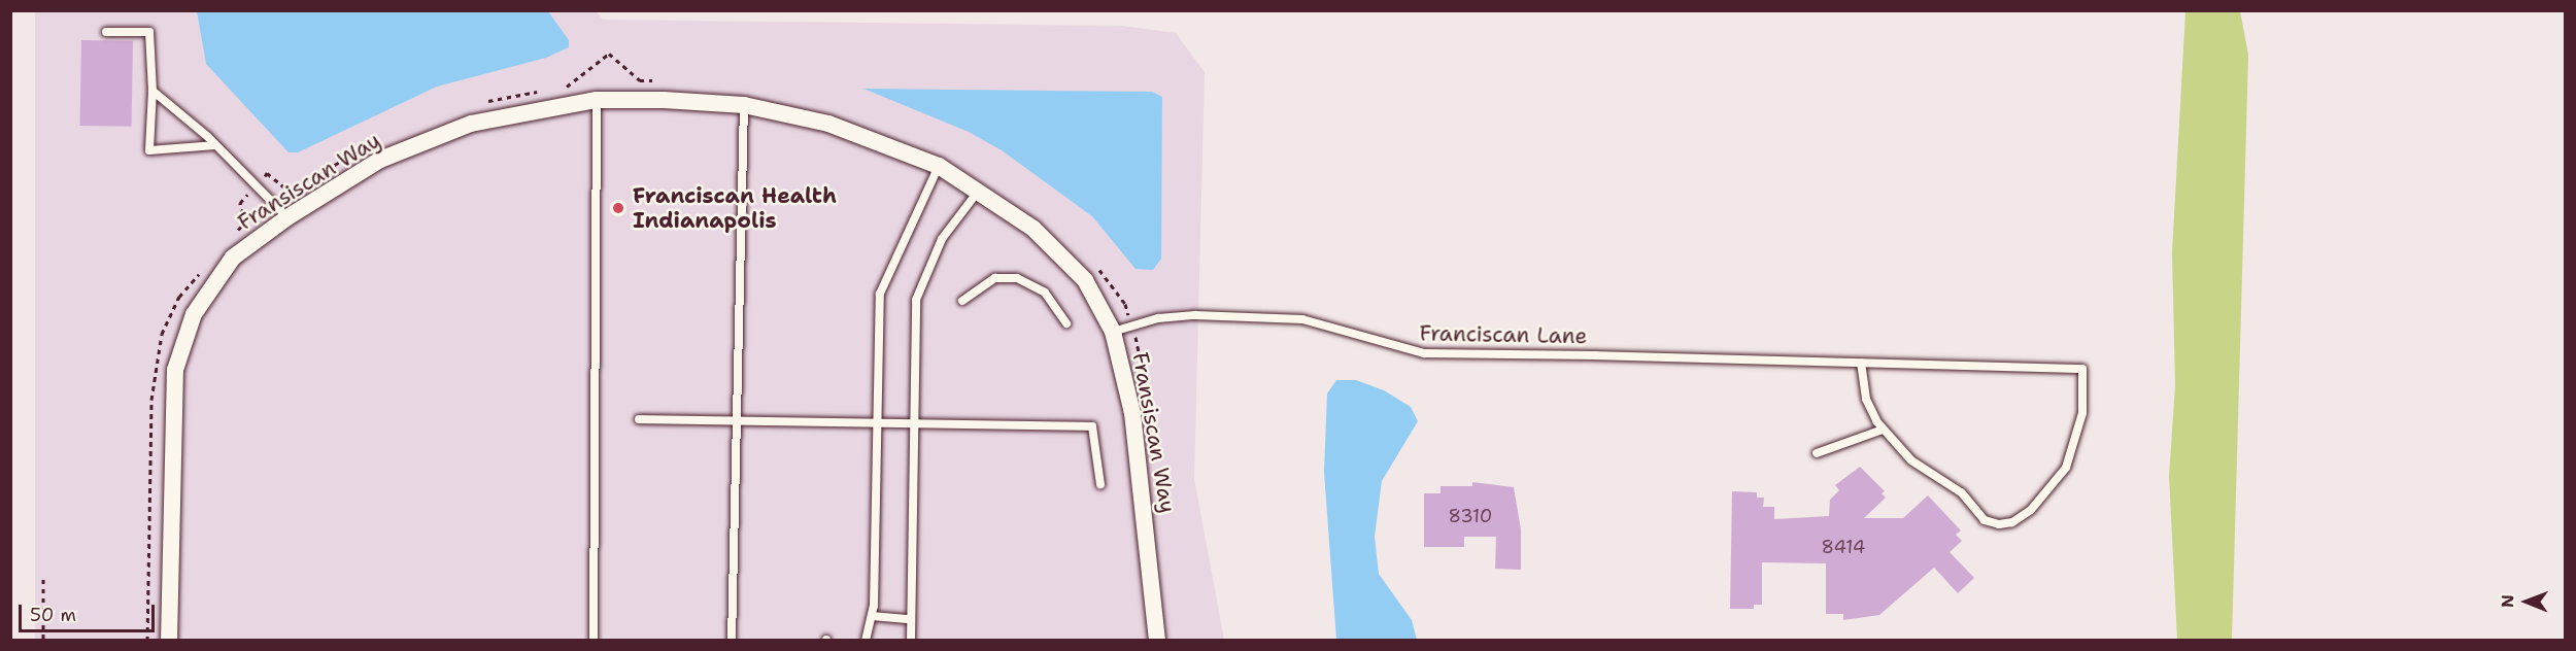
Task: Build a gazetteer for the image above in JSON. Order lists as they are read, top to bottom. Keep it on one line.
{"streets":{"street":["Fransiscan Way"],"lane":["Franciscan Lane"]},"crossings":[["Fransiscan Way","Franciscan Lane"]],"places":["Franciscan Health Indianapolis"],"house_numbers":["8310","8414"],"scale_bar":"50 m","north":"left"}
